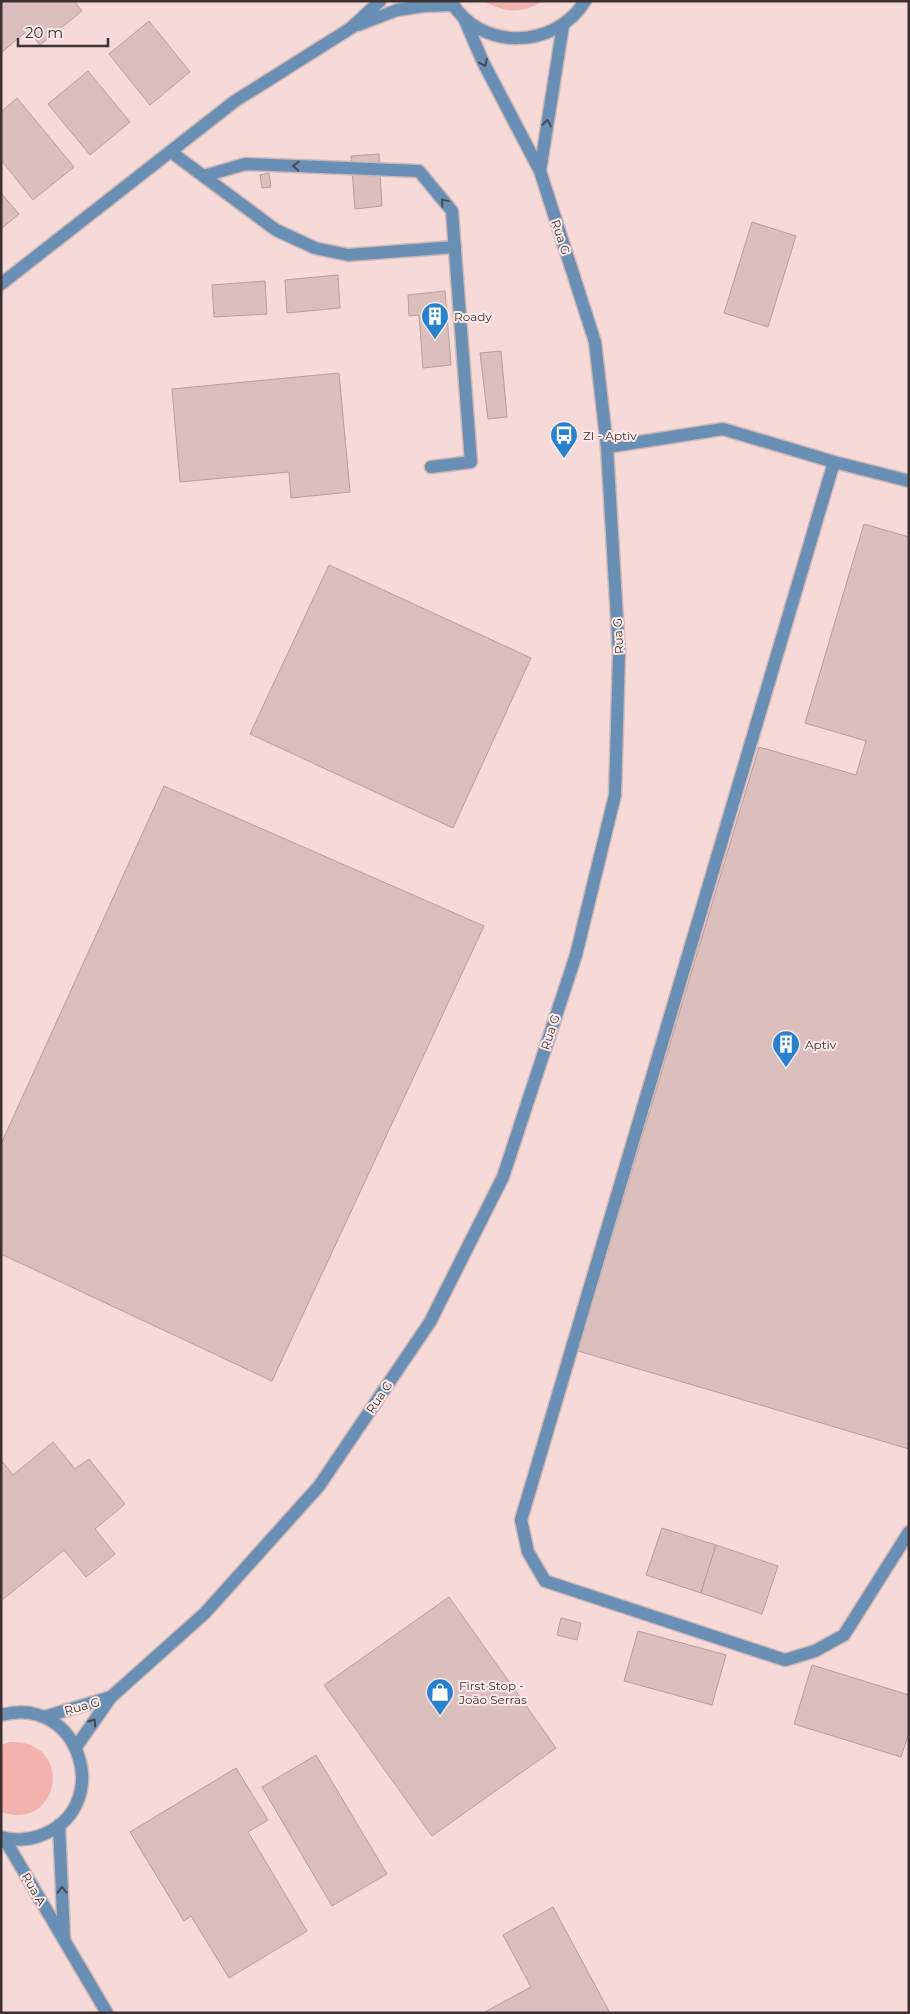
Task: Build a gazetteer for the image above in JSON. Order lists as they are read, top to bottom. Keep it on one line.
{"streets":{"street":["Rua G","Rua A"]},"one_way":["Rua A"],"places":{"building":["Roady","Aptiv"],"bus stop":["ZI - Aptiv"],"shop":["First Stop - João Serras"]},"scale_bar":"20 m"}
